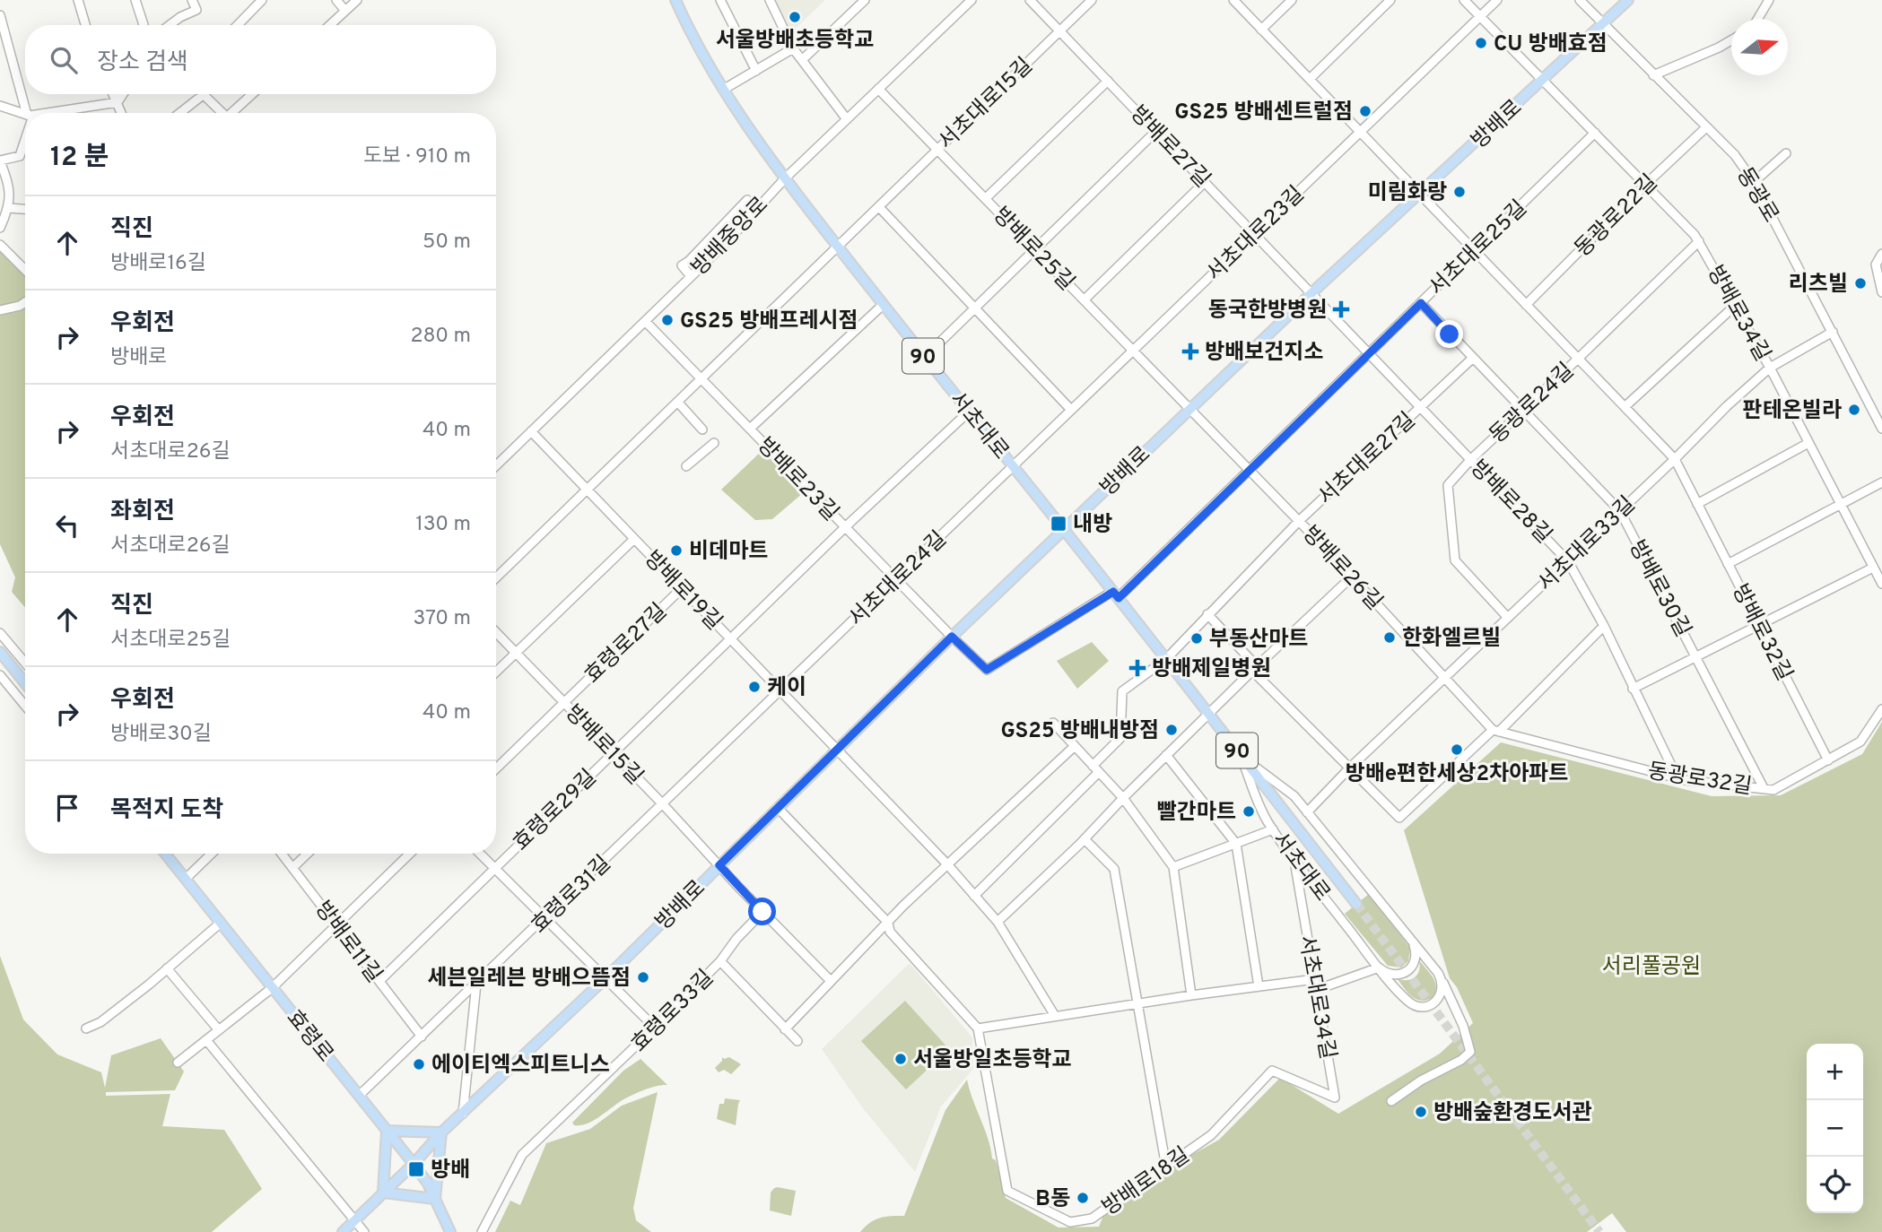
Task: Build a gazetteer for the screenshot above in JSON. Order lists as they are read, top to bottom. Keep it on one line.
{"streets":{"main road":["방배로","90","서초대로","효령로"],"street":["서초대로15길","방배로27길","동광로","동광로22길","서초대로23길","방배중앙로","서초대로25길","방배로25길","방배로34길","동광로24길","서초대로27길","방배로23길","방배로28길","서초대로33길","방배로26길","서초대로24길","방배로30길","방배로19길","방배로32길","효령로27길","방배로15길","동광로32길","효령로29길","효령로31길","방배로11길","서초대로34길","효령로33길","방배로18길"]},"crossings":[["서초대로15길","방배로27길"],["서초대로15길","방배로25길"],["서초대로15길","서초대로"],["서초대로15길","방배로23길"],["서초대로15길","방배로19길"],["방배로","방배로27길"],["방배로","동광로"],["방배로","서초대로25길"],["방배로","방배로25길"],["방배로","방배로34길"],["방배로","서초대로"],["방배로","방배로23길"],["방배로","방배로28길"],["방배로","방배로26길"],["방배로","방배로19길"],["방배로","방배로32길"],["방배로","방배로15길"],["방배로","효령로"],["방배로27길","서초대로23길"],["방배로27길","방배로28길"],["동광로","동광로22길"],["동광로","서초대로33길"],["동광로22길","방배로34길"],["동광로22길","방배로32길"],["서초대로23길","방배로25길"],["서초대로23길","방배로34길"],["서초대로23길","서초대로"],["서초대로23길","서초대로24길"],["서초대로23길","방배로32길"],["방배중앙로","방배로25길"],["방배중앙로","서초대로"],["방배중앙로","방배로23길"],["방배중앙로","방배로19길"],["서초대로25길","방배로34길"],["서초대로25길","서초대로"],["서초대로25길","방배로23길"],["서초대로25길","방배로28길"],["서초대로25길","방배로26길"],["서초대로25길","방배로30길"],["서초대로25길","방배로32길"],["방배로25길","방배로26길"],["방배로34길","동광로24길"],["방배로34길","서초대로33길"],["동광로24길","방배로28길"],["동광로24길","서초대로33길"],["동광로24길","방배로30길"],["동광로24길","방배로32길"],["서초대로","서초대로27길"],["서초대로","서초대로33길"],["서초대로","서초대로24길"],["서초대로","효령로29길"],["서초대로","서초대로34길"],["서초대로27길","방배로28길"],["서초대로27길","방배로26길"],["서초대로27길","방배로30길"],["방배로23길","서초대로24길"],["방배로23길","효령로29길"],["방배로28길","서초대로33길"],["방배로28길","동광로32길"],["서초대로33길","방배로26길"],["서초대로33길","방배로30길"],["서초대로33길","방배로32길"],["방배로26길","동광로32길"],["서초대로24길","방배로19길"],["서초대로24길","효령로31길"],["방배로30길","동광로32길"],["방배로19길","효령로27길"],["방배로19길","효령로29길"],["방배로19길","효령로31길"],["방배로32길","동광로32길"],["효령로27길","방배로15길"],["방배로15길","효령로29길"],["방배로15길","효령로31길"],["방배로15길","효령로33길"],["효령로29길","방배로11길"],["효령로31길","방배로11길"],["효령로31길","효령로"],["서초대로34길","방배로18길"]],"parks":["서리풀공원"],"places":{"other":["서울방배초등학교","CU 방배효점","GS25 방배센트럴점","미림화랑","리츠빌","GS25 방배프레시점","판테온빌라","비데마트","한화엘르빌","부동산마트","케이","GS25 방배내방점","방배e편한세상2차아파트","빨간마트","세븐일레븐 방배으뜸점","서울방일초등학교","에이티엑스피트니스","방배숲환경도서관","B동"],"health":["동국한방병원","방배보건지소","방배제일병원"],"transit":["내방","방배"]},"north":"right","page":{"search":"장소 검색","heading":["12 분","도보 · 910 m"],"list":[["직진","방배로16길","50 m"],["우회전","방배로","280 m"],["우회전","서초대로26길","40 m"],["좌회전","서초대로26길","130 m"],["직진","서초대로25길","370 m"],["우회전","방배로30길","40 m"],"목적지 도착"],"map_buttons":["+","−"]}}
